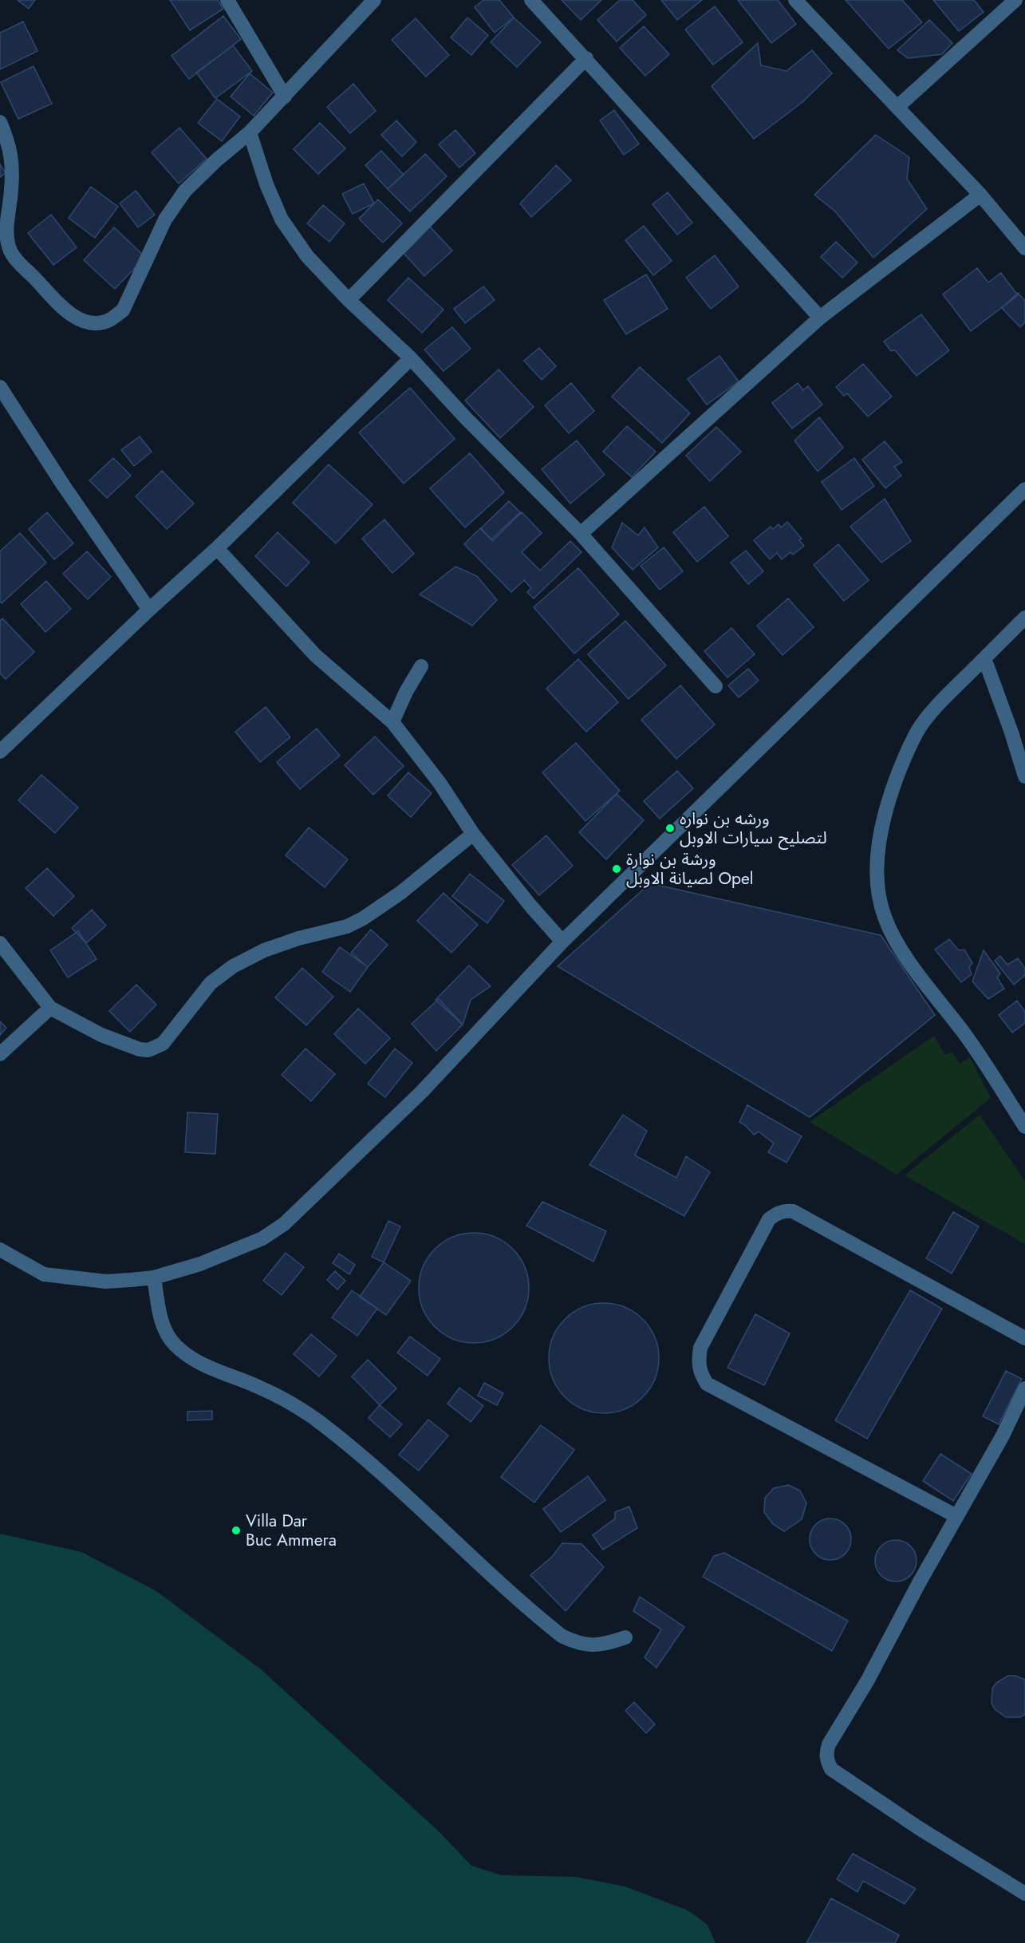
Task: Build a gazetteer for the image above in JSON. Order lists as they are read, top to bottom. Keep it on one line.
{"places":["ورشه بن نواره لتصليح سيارات الاوبل","ورشة بن نوارة لصيانة الاوبل Opel","Villa Dar Buc Ammera"]}
